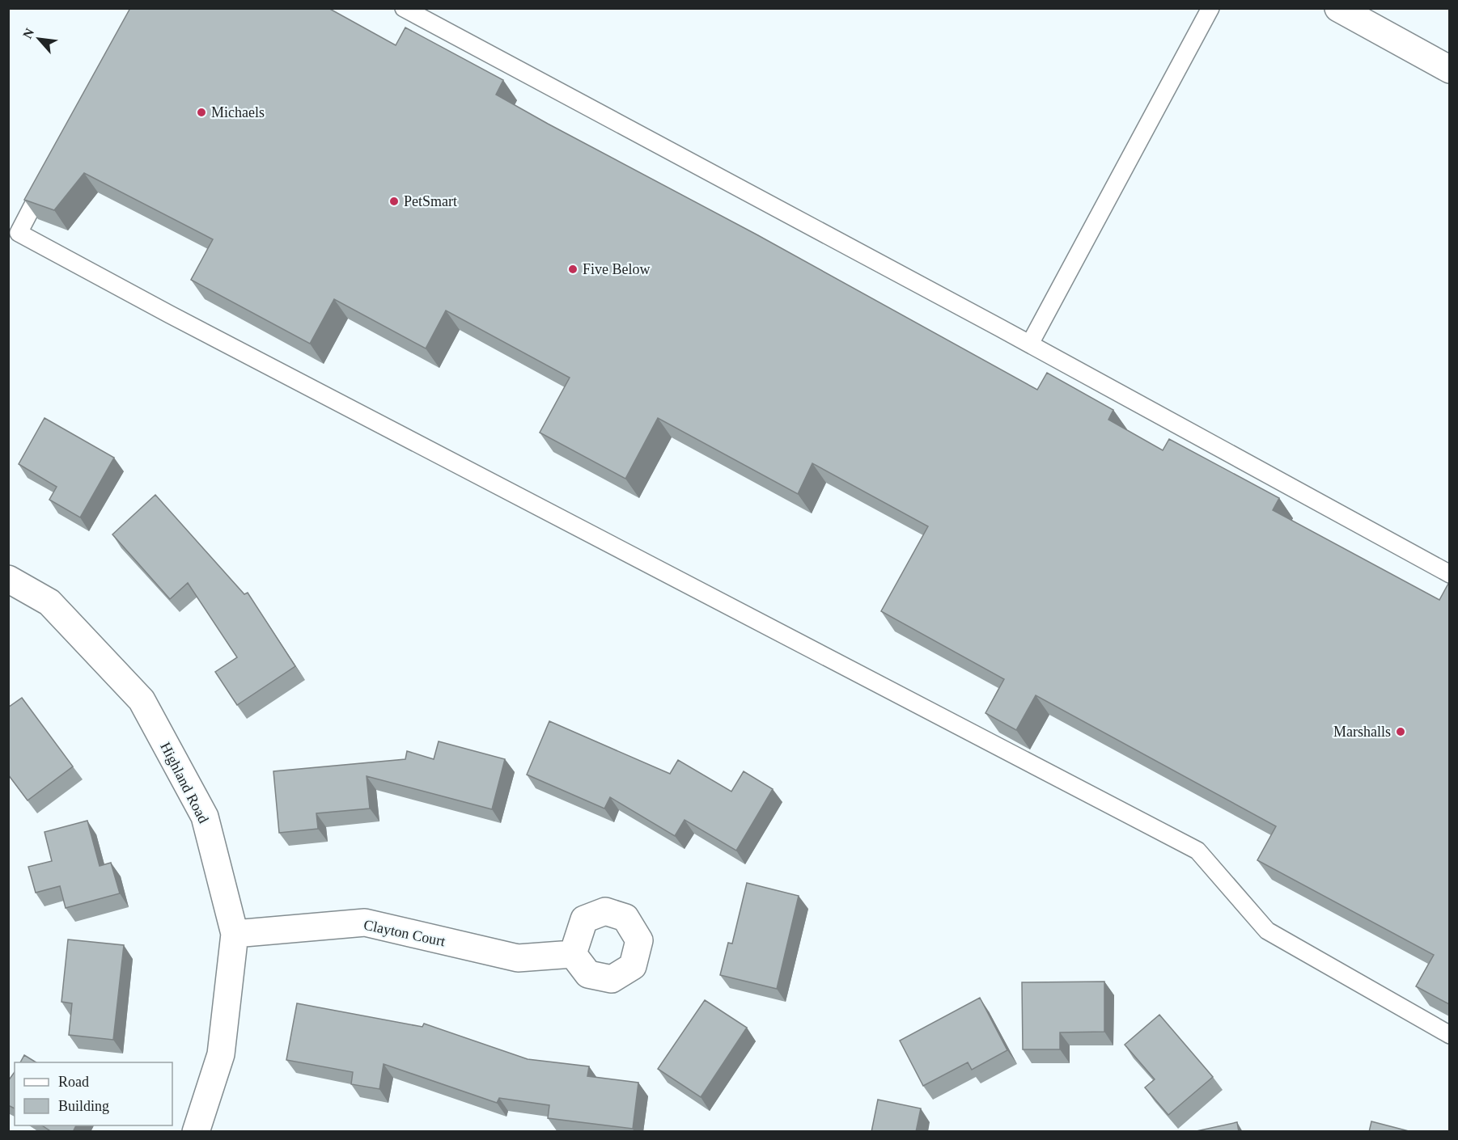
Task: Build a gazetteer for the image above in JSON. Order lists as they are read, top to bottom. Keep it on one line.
{"streets":{"street":["Highland Road","Clayton Court"]},"crossings":[["Highland Road","Clayton Court"]],"places":["Michaels","PetSmart","Five Below","Marshalls"],"legend":["Road","Building"],"north":"top left"}
